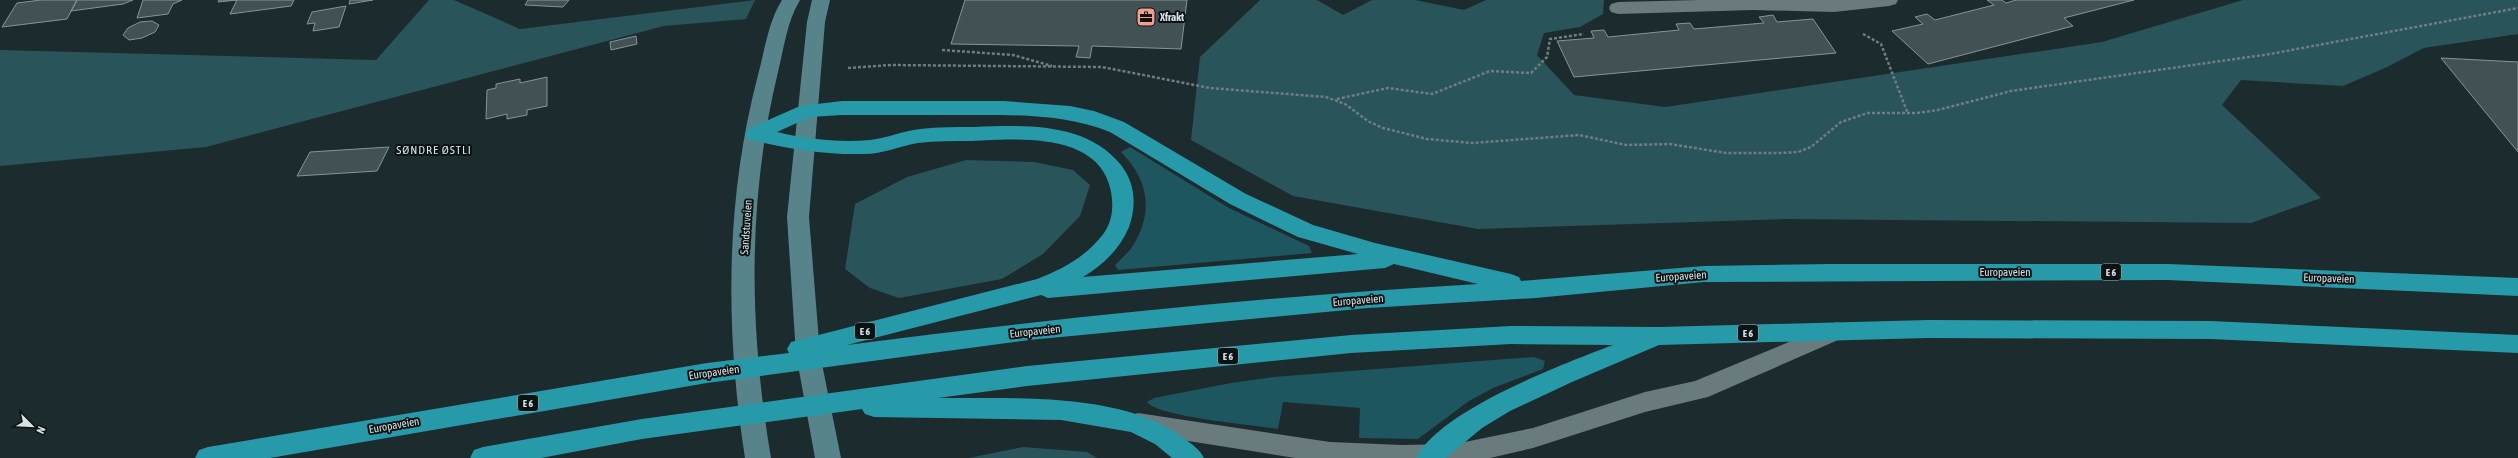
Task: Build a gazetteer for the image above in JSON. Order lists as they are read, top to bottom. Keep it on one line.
{"streets":{"highway":["Europaveien","E 6"],"main road":["Sandstuveien"]},"crossings":[["Sandstuveien","E 6"],["Europaveien","E 6"]],"districts":["SØNDRE ØSTLI"],"places":{"office":["Xfrakt"]},"north":"bottom right"}
